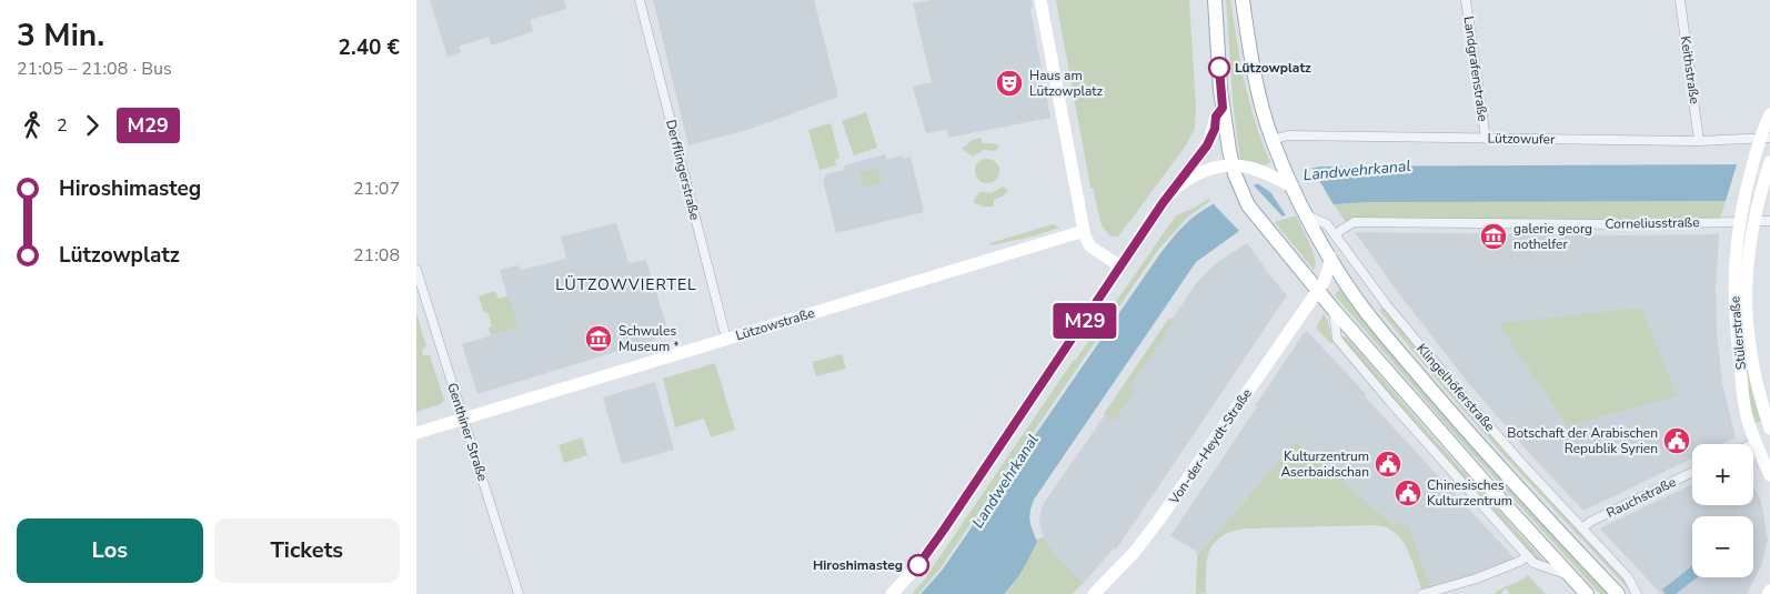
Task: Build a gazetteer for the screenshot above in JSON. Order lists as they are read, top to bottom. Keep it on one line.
{"streets":{"main road":["Lützowstraße","Stülerstraße","Klingelhöferstraße","Von-der-Heydt-Straße"],"street":["Landgrafenstraße","Keithstraße","Lützowufer","Derfflingerstraße","Corneliusstraße","Genthiner Straße","Rauchstraße"]},"crossings":[["Landgrafenstraße","Lützowufer"],["Keithstraße","Lützowufer"],["Lützowufer","Stülerstraße"],["Derfflingerstraße","Lützowstraße"],["Corneliusstraße","Stülerstraße"],["Corneliusstraße","Klingelhöferstraße"],["Lützowstraße","Genthiner Straße"],["Klingelhöferstraße","Rauchstraße"]],"districts":["LÜTZOWVIERTEL"],"water":["Landwehrkanal"],"places":{"other":["Lützowplatz","Hiroshimasteg"],"theatre":["Haus am Lützowplatz"],"museum":["galerie georg nothelfer","Schwules Museum *"],"public building":["Botschaft der Arabischen Republik Syrien","Kulturzentrum Aserbaidschan","Chinesisches Kulturzentrum"]},"lines":["bus line M29"],"page":{"heading":["3 Min.","21:05 – 21:08 · Bus","2.40 €"],"on_map":"M29","legs":["2","M29"],"list":[{"name":"Hiroshimasteg","value":"21:07"},{"name":"Lützowplatz","value":"21:08"}],"map_buttons":["+","−"],"buttons":["Los","Tickets"]}}
